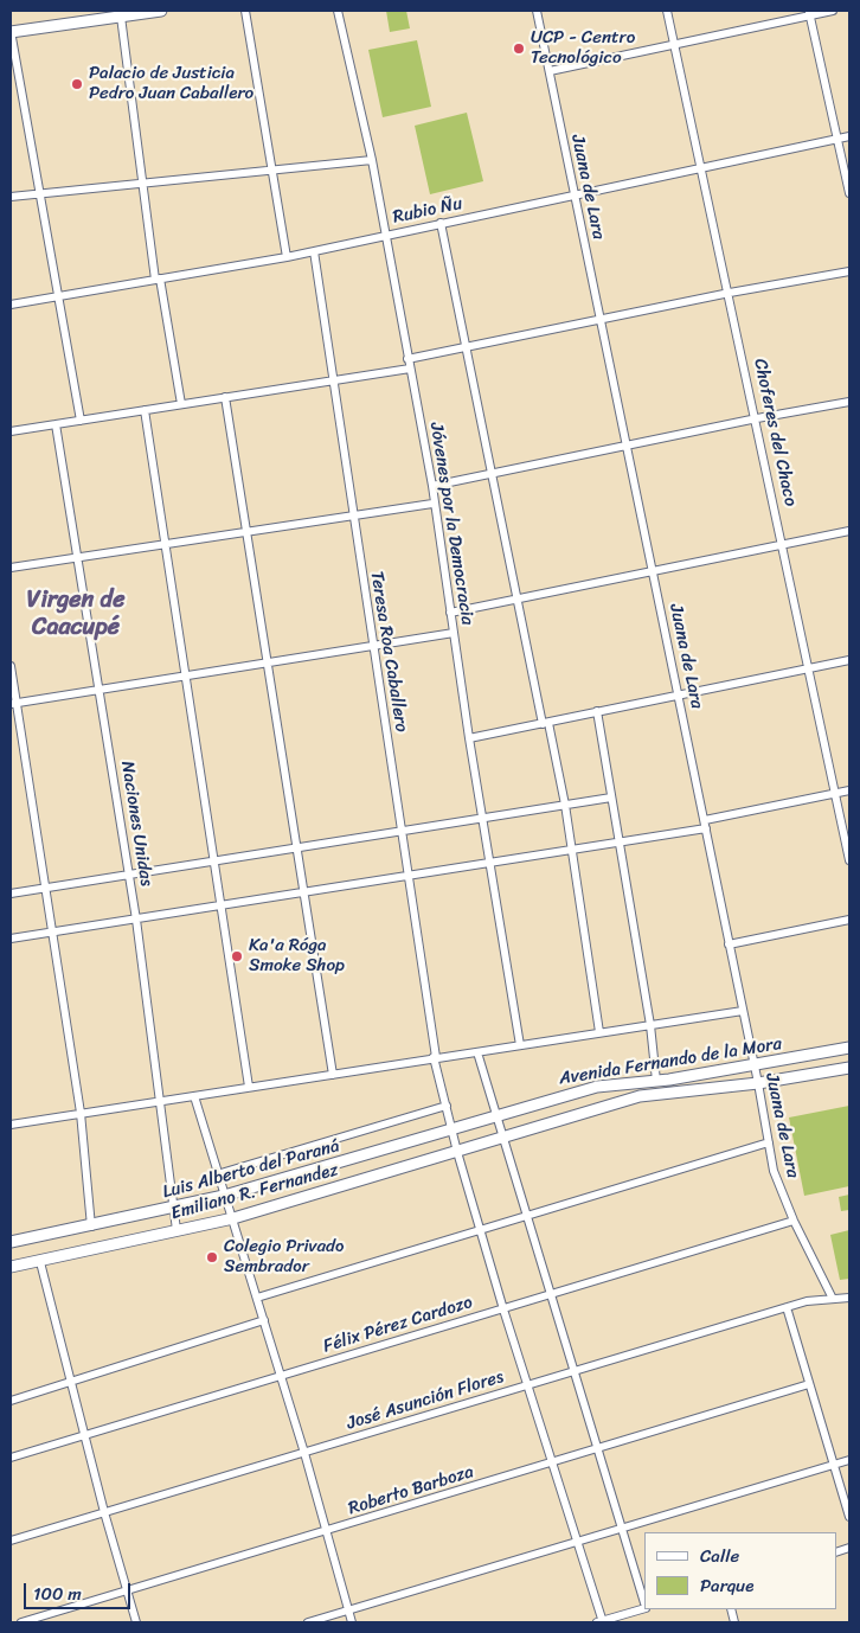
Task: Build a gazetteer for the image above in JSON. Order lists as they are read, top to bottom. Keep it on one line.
{"streets":{"main road":["Avenida Fernando de la Mora","Luis Alberto del Paraná","Emiliano R. Fernandez"],"street":["Juana de Lara","Rubio Ñu","Choferes del Chaco","Jóvenes por la Democracia","Teresa Roa Caballero","Naciones Unidas","Félix Pérez Cardozo","José Asunción Flores","Roberto Barboza"]},"crossings":[["Juana de Lara","Rubio Ñu"],["Juana de Lara","Avenida Fernando de la Mora"],["Juana de Lara","Félix Pérez Cardozo"],["Juana de Lara","José Asunción Flores"],["Rubio Ñu","Choferes del Chaco"],["Rubio Ñu","Jóvenes por la Democracia"],["Rubio Ñu","Teresa Roa Caballero"],["Teresa Roa Caballero","Luis Alberto del Paraná"],["Teresa Roa Caballero","Emiliano R. Fernandez"],["Teresa Roa Caballero","Félix Pérez Cardozo"],["Teresa Roa Caballero","José Asunción Flores"],["Teresa Roa Caballero","Roberto Barboza"],["Naciones Unidas","Luis Alberto del Paraná"],["Naciones Unidas","Emiliano R. Fernandez"],["Avenida Fernando de la Mora","Luis Alberto del Paraná"],["Avenida Fernando de la Mora","Emiliano R. Fernandez"]],"districts":["Virgen de Caacupé"],"places":["UCP - Centro Tecnológico","Palacio de Justicia Pedro Juan Caballero","Ka'a Róga Smoke Shop","Colegio Privado Sembrador"],"legend":["Calle","Parque"],"scale_bar":"100 m"}
